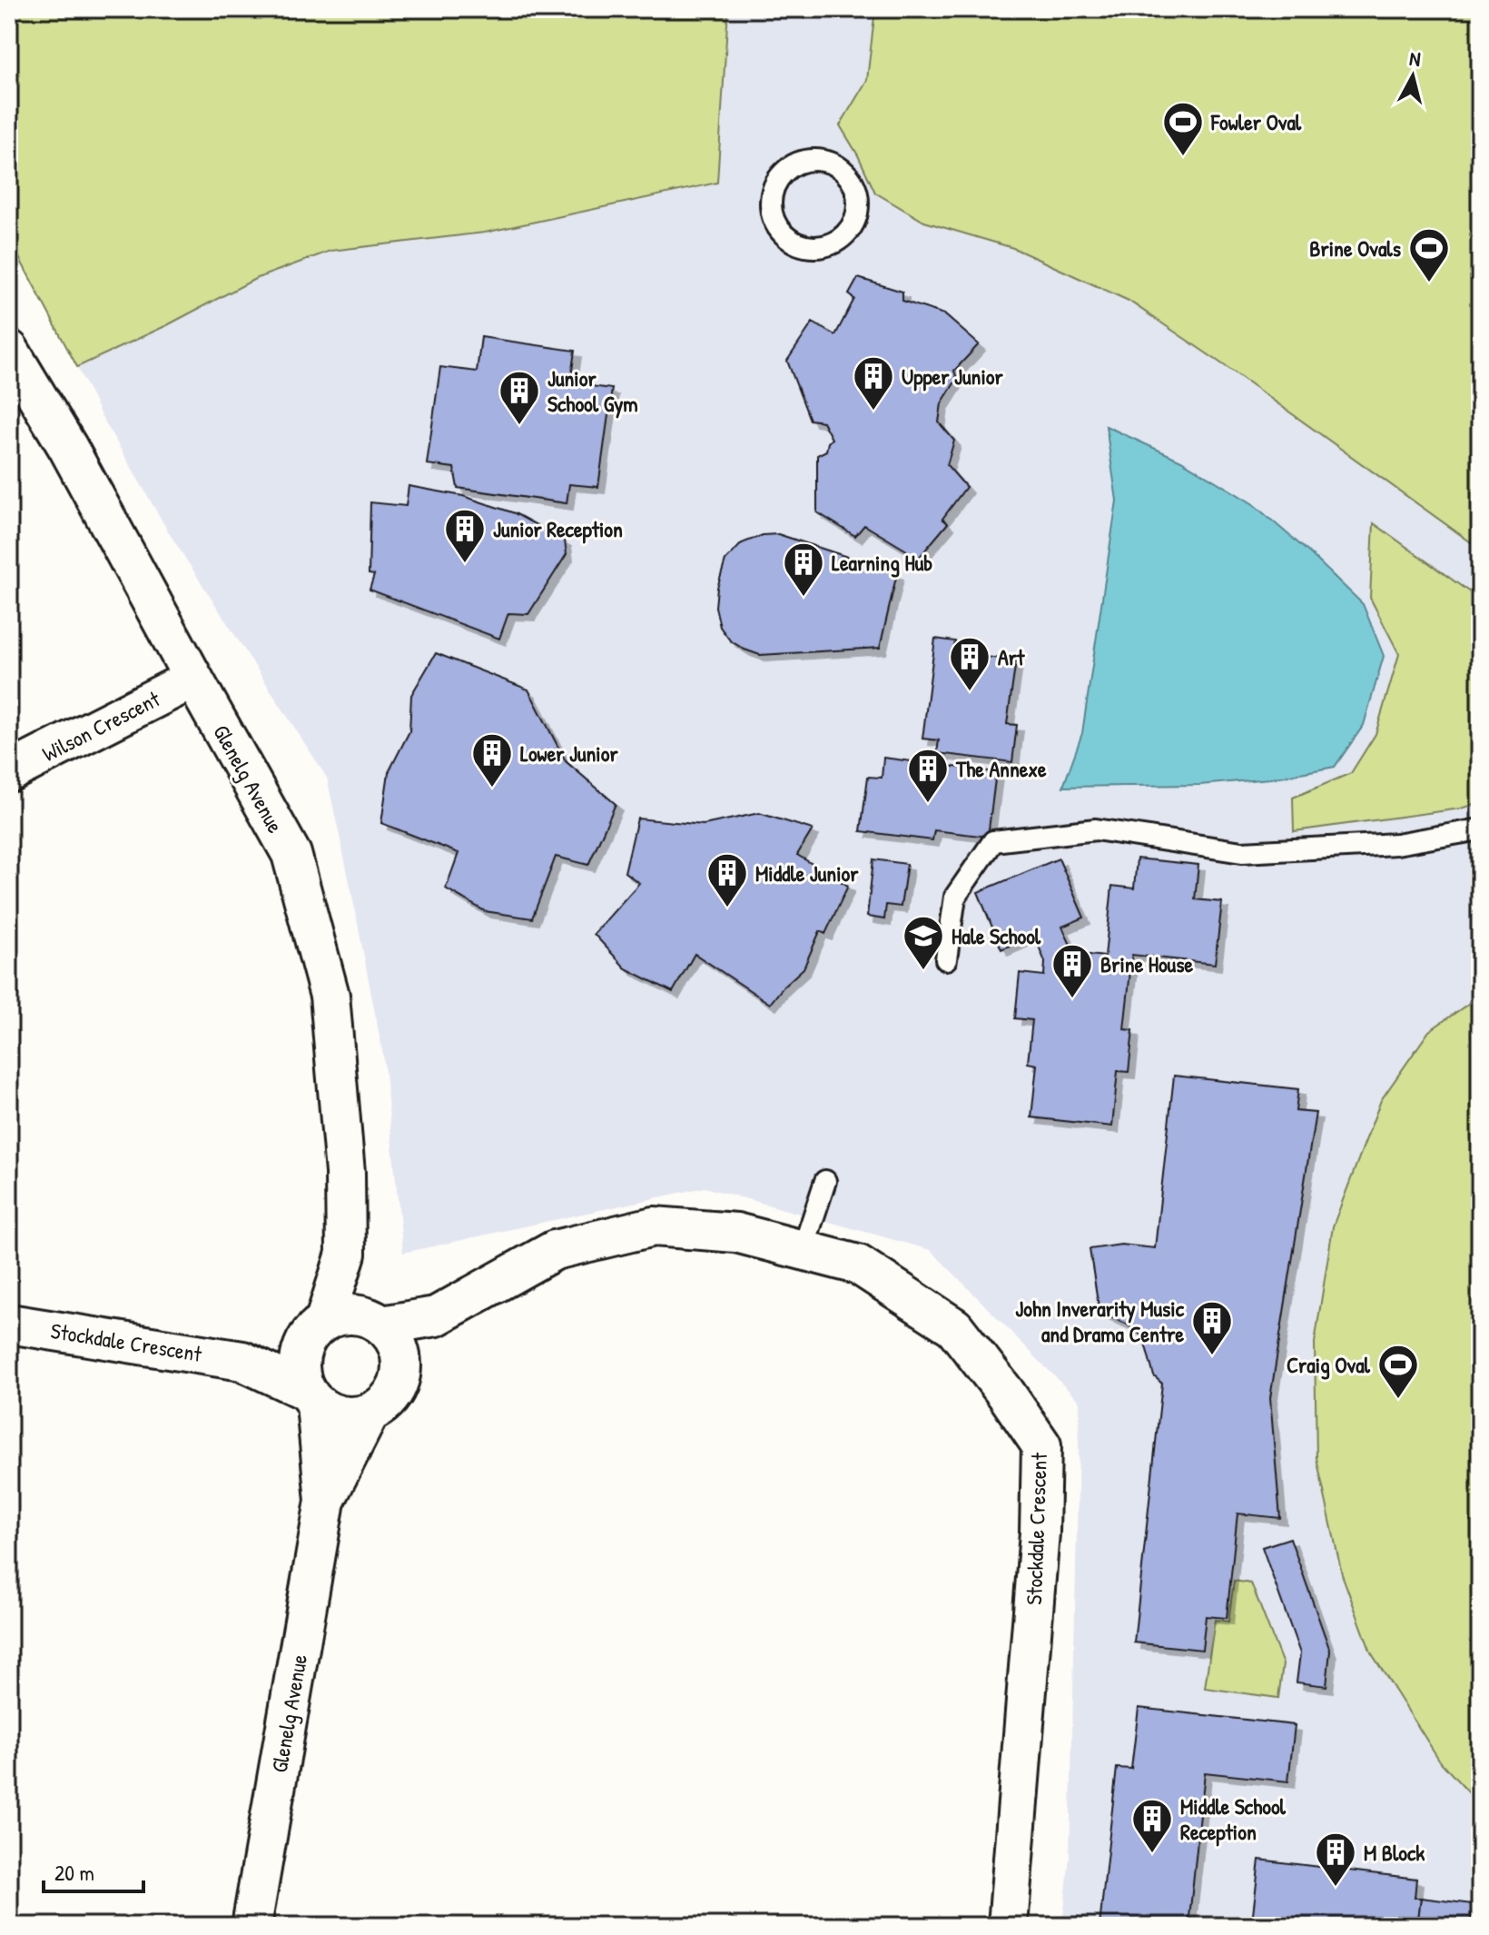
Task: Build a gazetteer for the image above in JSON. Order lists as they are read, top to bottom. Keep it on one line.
{"streets":{"street":["Wilson Crescent","Glenelg Avenue","Stockdale Crescent"]},"crossings":[["Wilson Crescent","Glenelg Avenue"],["Glenelg Avenue","Stockdale Crescent"]],"places":{"sports":["Fowler Oval","Brine Ovals","Craig Oval"],"building":["Upper Junior","Junior School Gym","Junior Reception","Learning Hub","Art","Lower Junior","The Annexe","Middle Junior","Brine House","John Inverarity Music and Drama Centre","Middle School Reception","M Block"],"school or university":["Hale School"]},"scale_bar":"20 m","north":"top"}
